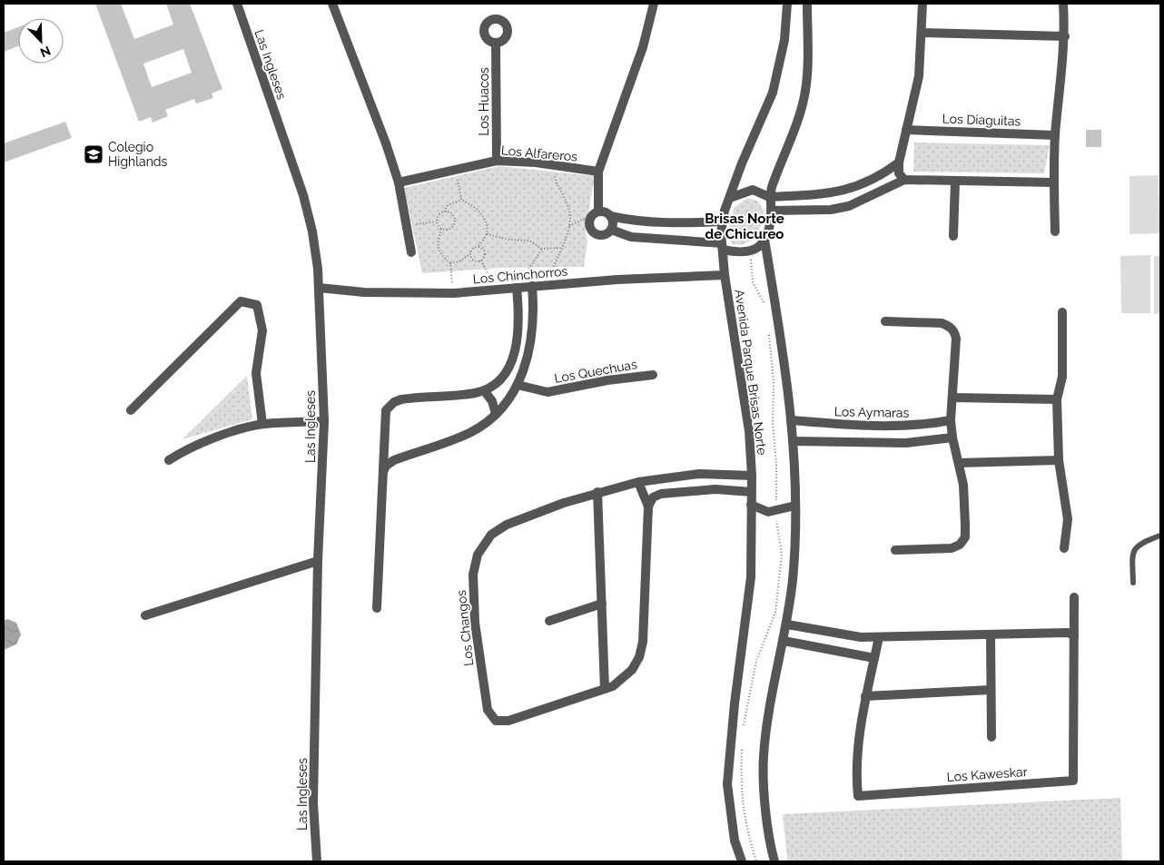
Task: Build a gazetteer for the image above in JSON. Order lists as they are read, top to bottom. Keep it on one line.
{"streets":{"street":["Las Ingleses","Los Huacos","Los Diaguitas","Los Alfareros","Los Chinchorros","Los Quechuas","Avenida Parque Brisas Norte","Los Aymaras","Los Changos","Los Kaweskar"]},"crossings":[["Las Ingleses","Los Chinchorros"],["Los Huacos","Los Alfareros"],["Los Chinchorros","Avenida Parque Brisas Norte"],["Avenida Parque Brisas Norte","Los Changos"]],"districts":["Brisas Norte de Chicureo"],"places":{"school or university":["Colegio Highlands"]},"north":"bottom right"}
